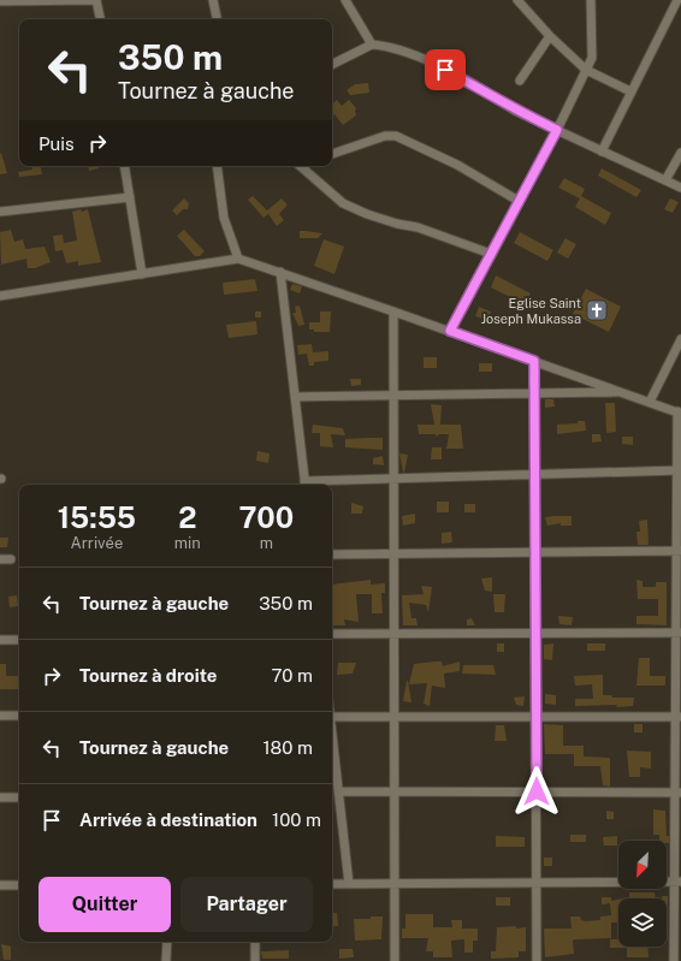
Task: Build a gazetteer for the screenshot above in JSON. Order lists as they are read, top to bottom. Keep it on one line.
{"places":{"church":["Eglise Saint Joseph Mukassa"]},"north":"bottom left","page":{"turn":["350 m","Tournez à gauche"],"then":"Puis","eta":["15:55","Arrivée","2","min","700","m"],"list":[{"name":"Tournez à gauche","value":"350 m"},{"name":"Tournez à droite","value":"70 m"},{"name":"Tournez à gauche","value":"180 m"},{"name":"Arrivée à destination","value":"100 m"}],"buttons":["Quitter","Partager"]}}
